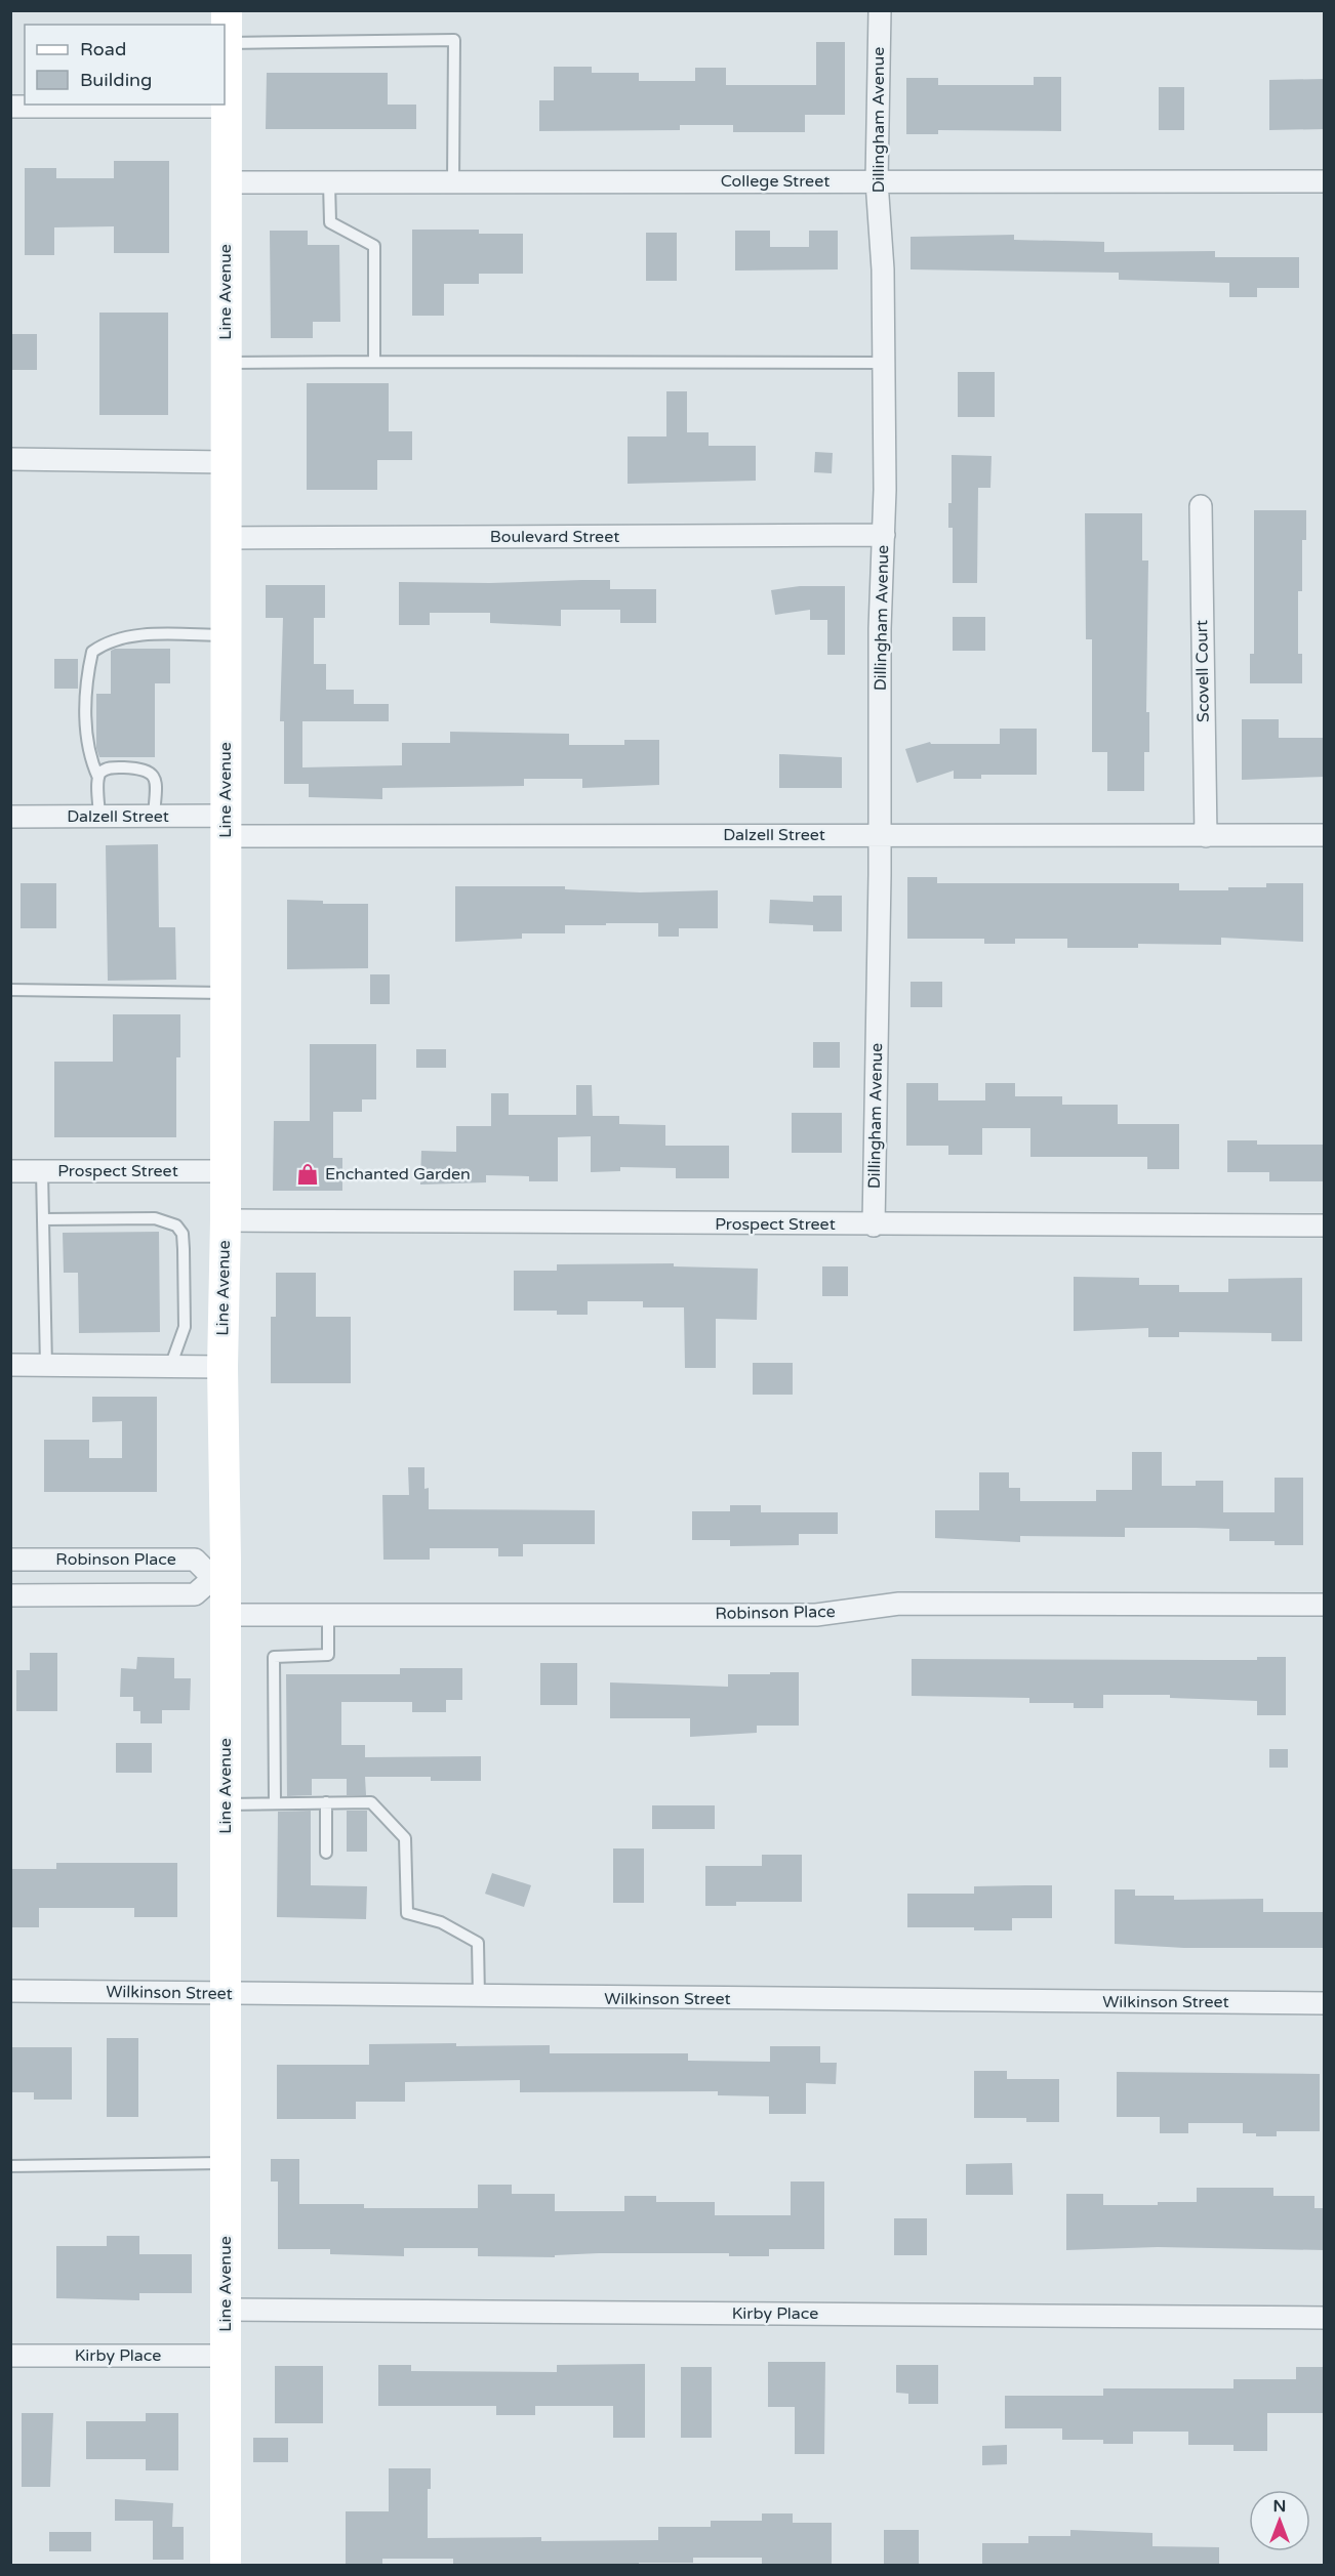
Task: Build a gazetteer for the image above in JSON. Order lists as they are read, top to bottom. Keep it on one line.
{"streets":{"main road":["Line Avenue"],"street":["Dillingham Avenue","College Street","Boulevard Street","Scovell Court","Dalzell Street","Prospect Street","Robinson Place","Wilkinson Street","Kirby Place"]},"crossings":[["Dillingham Avenue","College Street"],["Dillingham Avenue","Boulevard Street"],["Dillingham Avenue","Dalzell Street"],["Dillingham Avenue","Prospect Street"],["College Street","Line Avenue"],["Line Avenue","Boulevard Street"],["Line Avenue","Dalzell Street"],["Line Avenue","Prospect Street"],["Line Avenue","Robinson Place"],["Line Avenue","Wilkinson Street"],["Line Avenue","Kirby Place"],["Scovell Court","Dalzell Street"]],"places":{"shop":["Enchanted Garden"]},"legend":["Road","Building"],"north":"top"}
